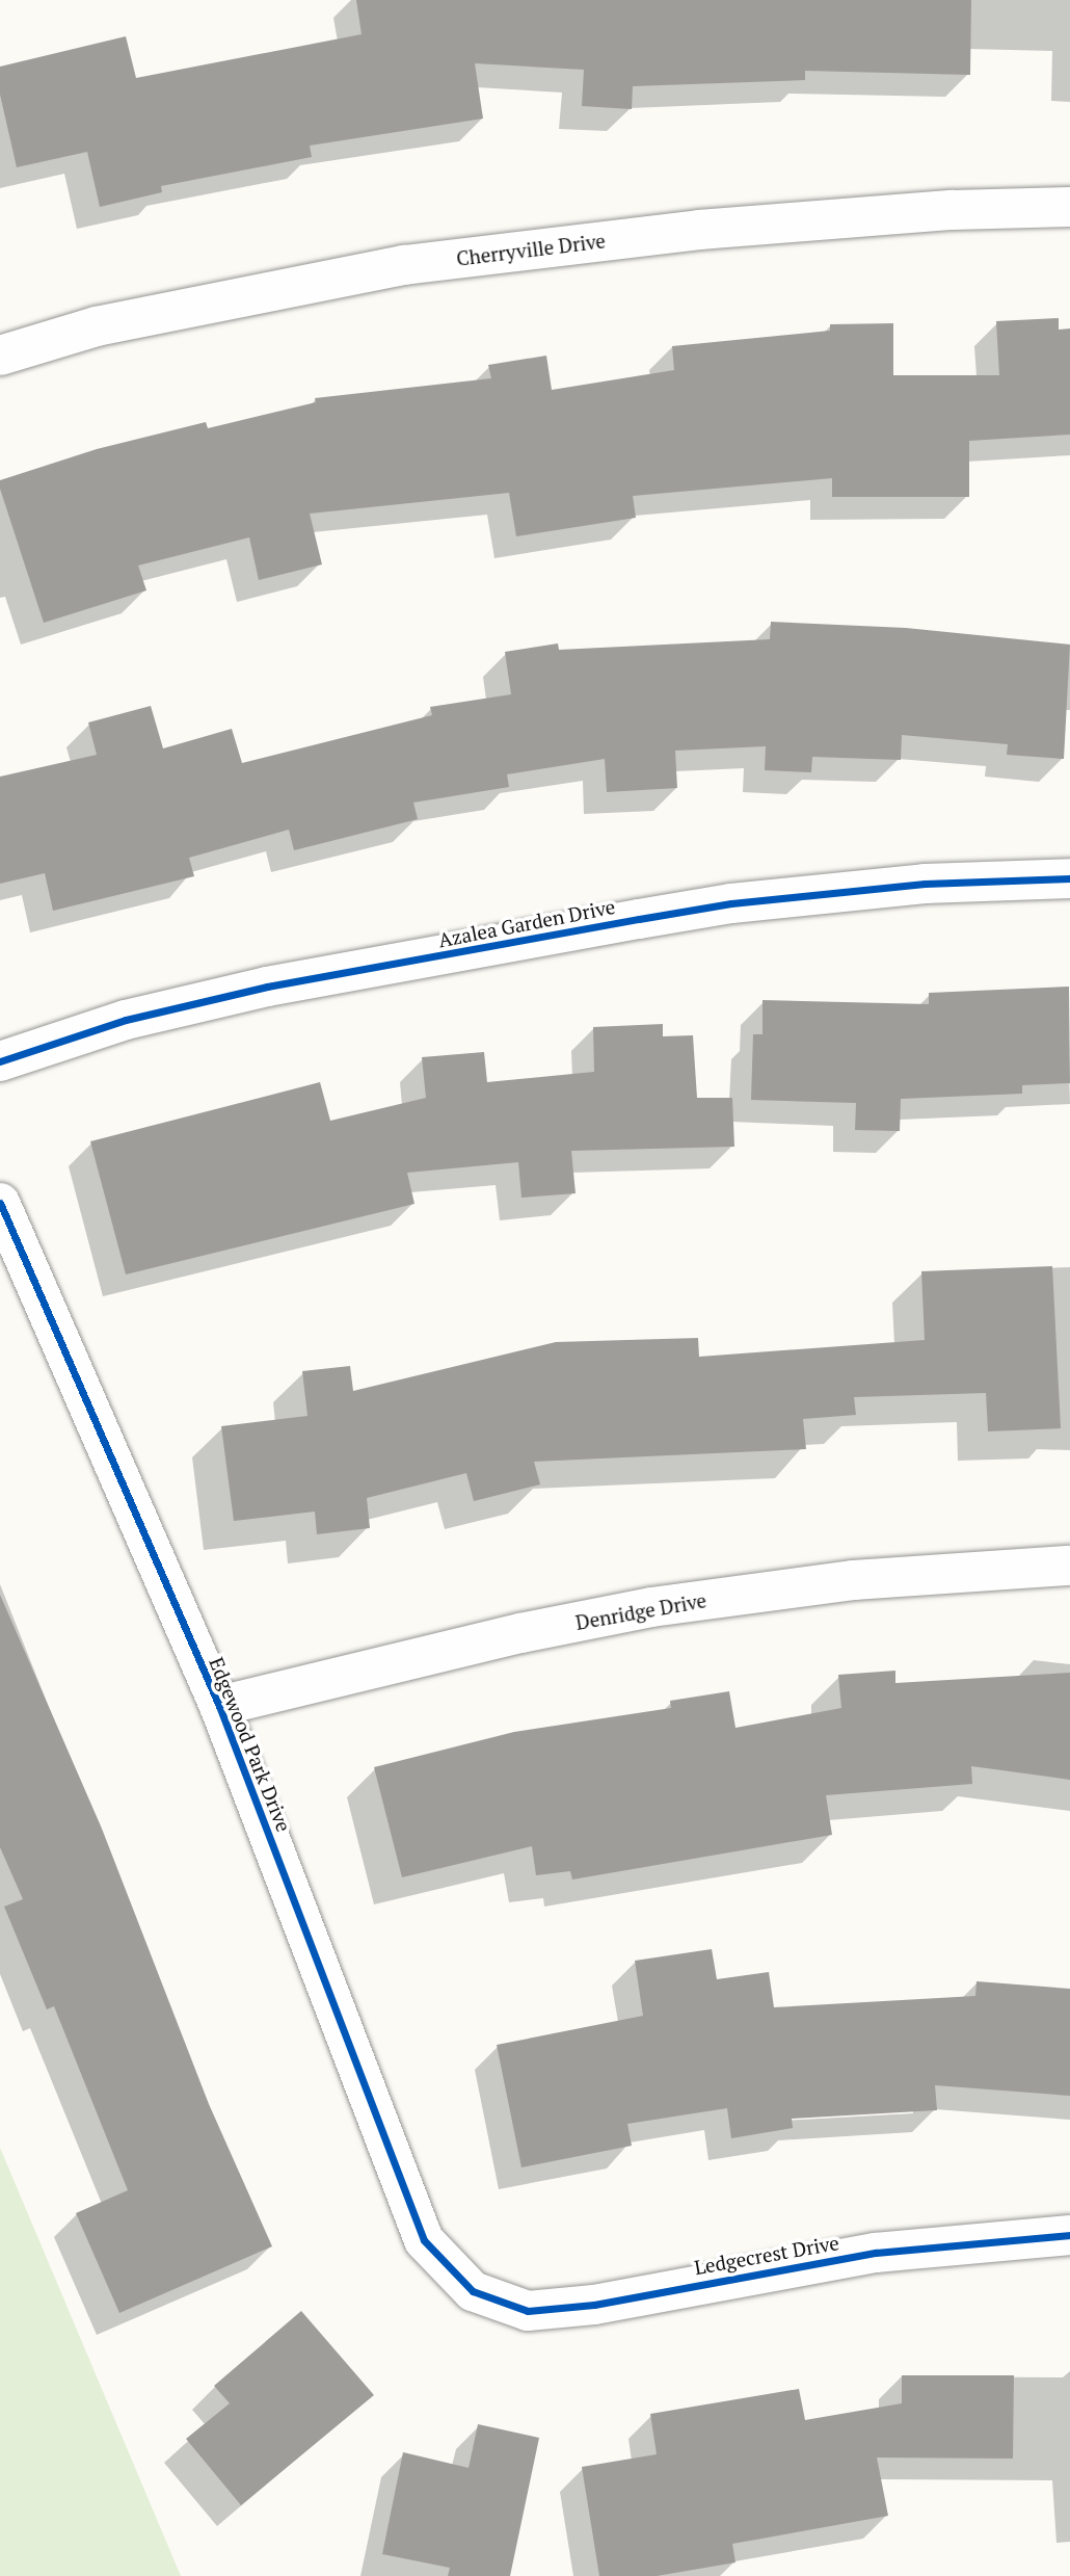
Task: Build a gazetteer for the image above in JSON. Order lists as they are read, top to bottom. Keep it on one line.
{"streets":{"street":["Cherryville Drive","Azalea Garden Drive","Denridge Drive","Edgewood Park Drive","Ledgecrest Drive"]},"crossings":[["Denridge Drive","Edgewood Park Drive"],["Edgewood Park Drive","Ledgecrest Drive"]]}
